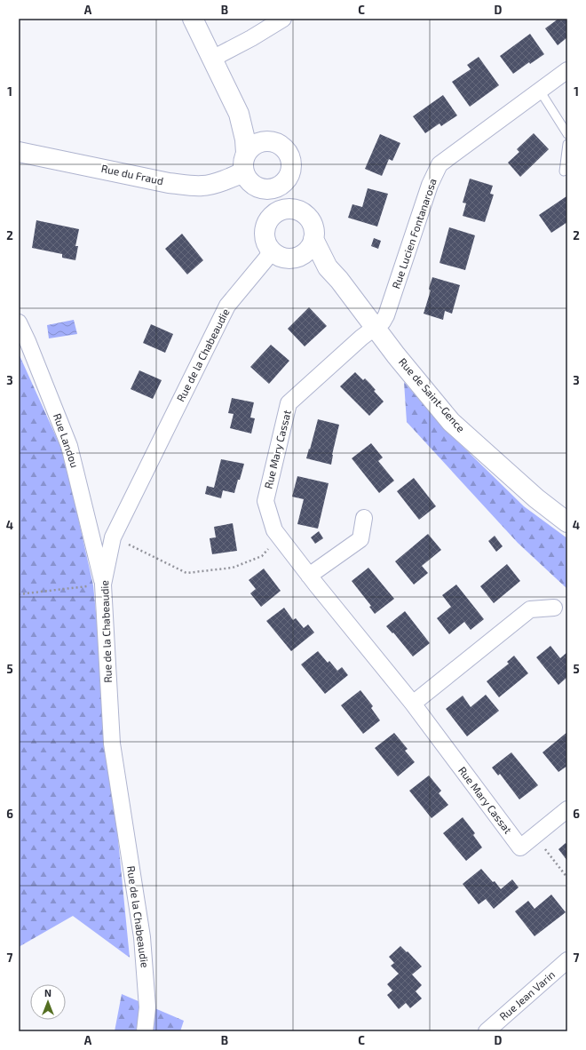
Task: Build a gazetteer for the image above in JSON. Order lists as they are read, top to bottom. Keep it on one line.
{"streets":{"street":["Rue du Fraud","Rue Lucien Fontanarosa","Rue de la Chabeaudie","Rue de Saint-Gence","Rue Landou","Rue Mary Cassat","Rue Jean Varin"]},"crossings":[["Rue Lucien Fontanarosa","Rue de Saint-Gence"],["Rue Lucien Fontanarosa","Rue Mary Cassat"],["Rue de la Chabeaudie","Rue de Saint-Gence"],["Rue de la Chabeaudie","Rue Landou"],["Rue de Saint-Gence","Rue Mary Cassat"]],"north":"top","grid":{"columns":["A","B","C","D"],"rows":["1","2","3","4","5","6","7"]}}
